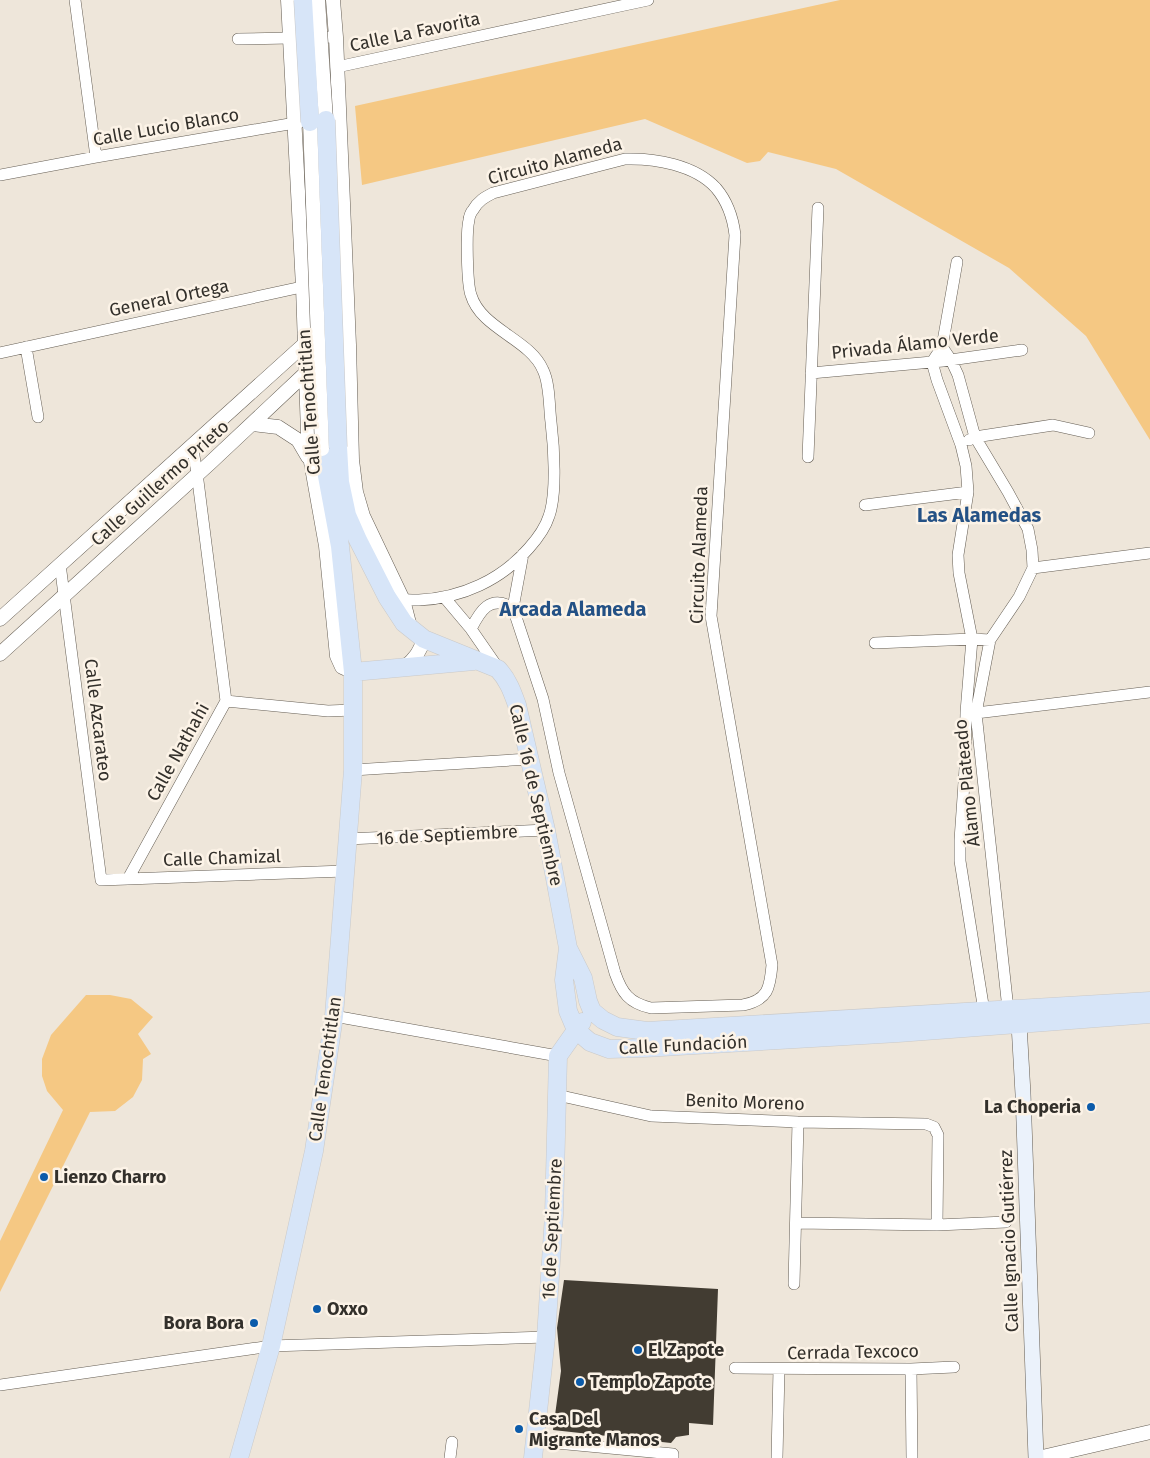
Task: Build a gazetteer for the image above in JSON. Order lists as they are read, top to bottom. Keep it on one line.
{"streets":{"main road":["Calle Tenochtitlan","Calle 16 de Septiembre","16 de Septiembre","Calle Fundación","Calle Ignacio Gutiérrez"],"street":["Calle La Favorita","Calle Lucio Blanco","Circuito Alameda","General Ortega","Privada Álamo Verde","Calle Guillermo Prieto","Calle Azcarateo","Calle Nathahi","Álamo Plateado","Calle Chamizal","Benito Moreno","Cerrada Texcoco"]},"crossings":[["Calle Lucio Blanco","Calle Tenochtitlan"],["General Ortega","Calle Tenochtitlan"],["Privada Álamo Verde","Álamo Plateado"],["Calle Tenochtitlan","Calle Guillermo Prieto"],["Calle Tenochtitlan","Calle Nathahi"],["Calle Tenochtitlan","16 de Septiembre"],["Calle Tenochtitlan","Calle Chamizal"],["Calle Guillermo Prieto","Calle Azcarateo"],["Calle Azcarateo","Calle Chamizal"],["Calle Nathahi","Calle Chamizal"],["Álamo Plateado","Calle Fundación"],["Calle 16 de Septiembre","16 de Septiembre"],["16 de Septiembre","Benito Moreno"],["Calle Fundación","Calle Ignacio Gutiérrez"]],"districts":["Las Alamedas","Arcada Alameda"],"places":["La Choperia","Lienzo Charro","Oxxo","Bora Bora","El Zapote","Templo Zapote","Casa Del Migrante Manos"]}
